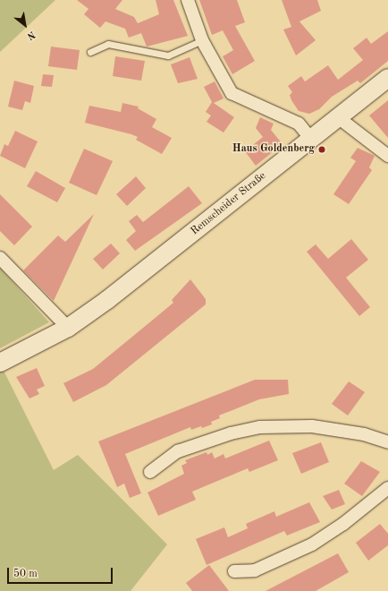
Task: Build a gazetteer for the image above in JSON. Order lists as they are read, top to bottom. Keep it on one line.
{"streets":{"main road":["Remscheider Straße"]},"places":["Haus Goldenberg"],"scale_bar":"50 m","north":"bottom right"}
